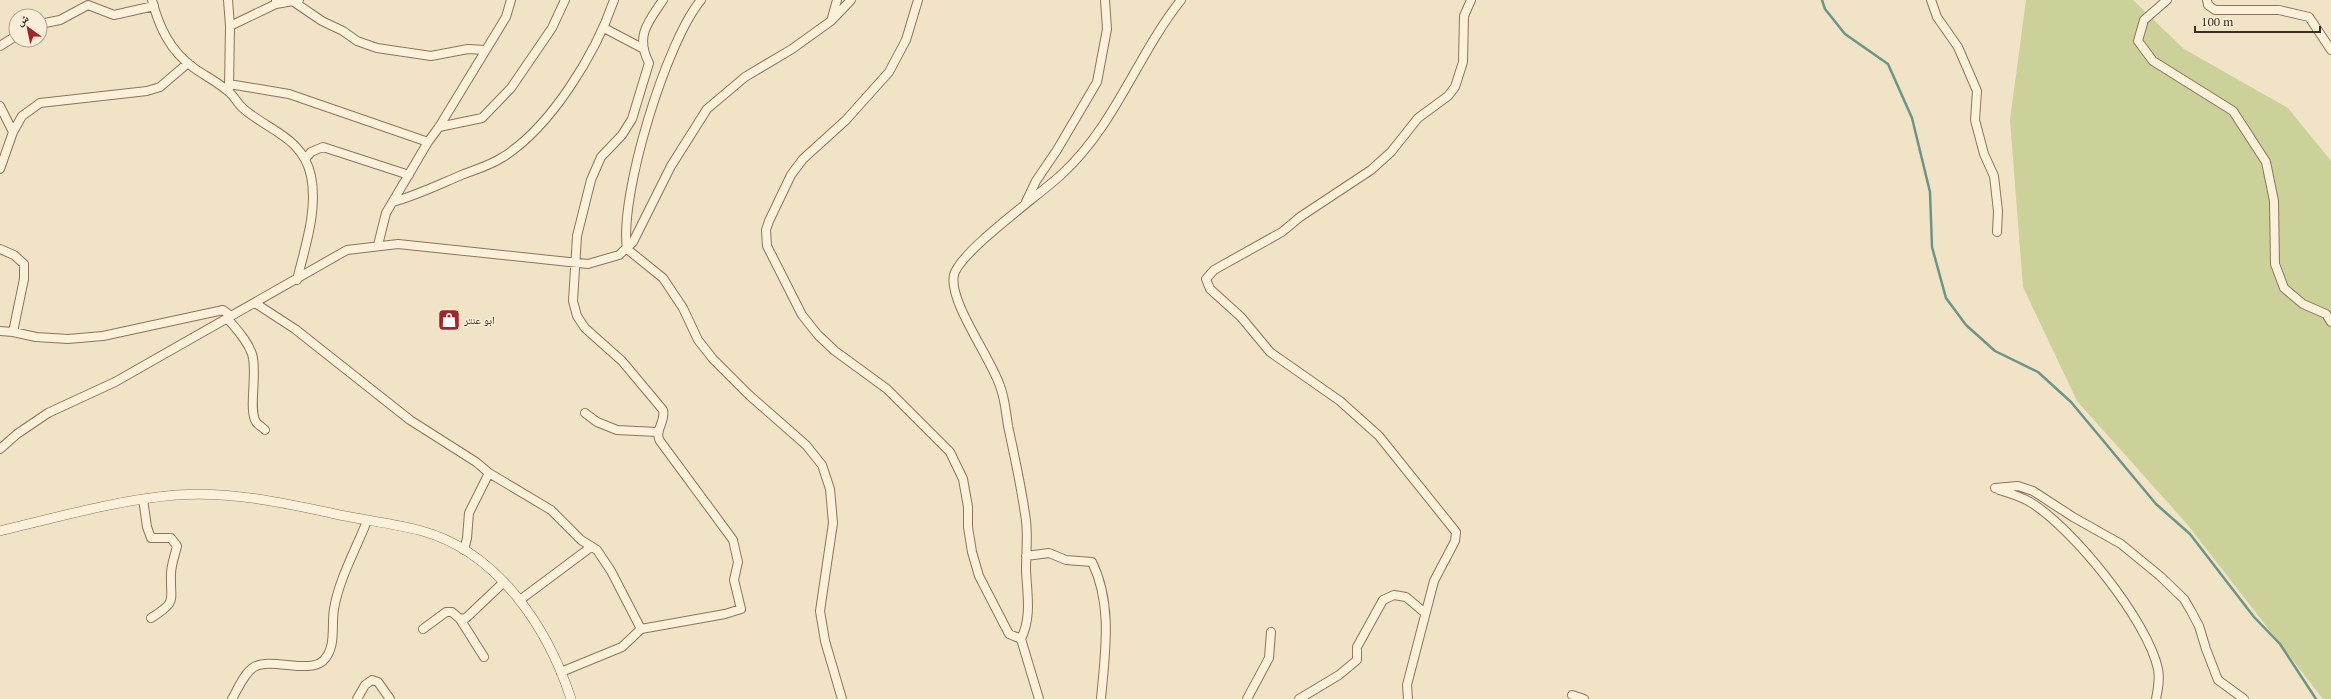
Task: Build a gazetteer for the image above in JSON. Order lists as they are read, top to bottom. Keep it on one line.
{"places":{"shop":["ابو عنتر"]},"scale_bar":"100 m","north":"top left"}
